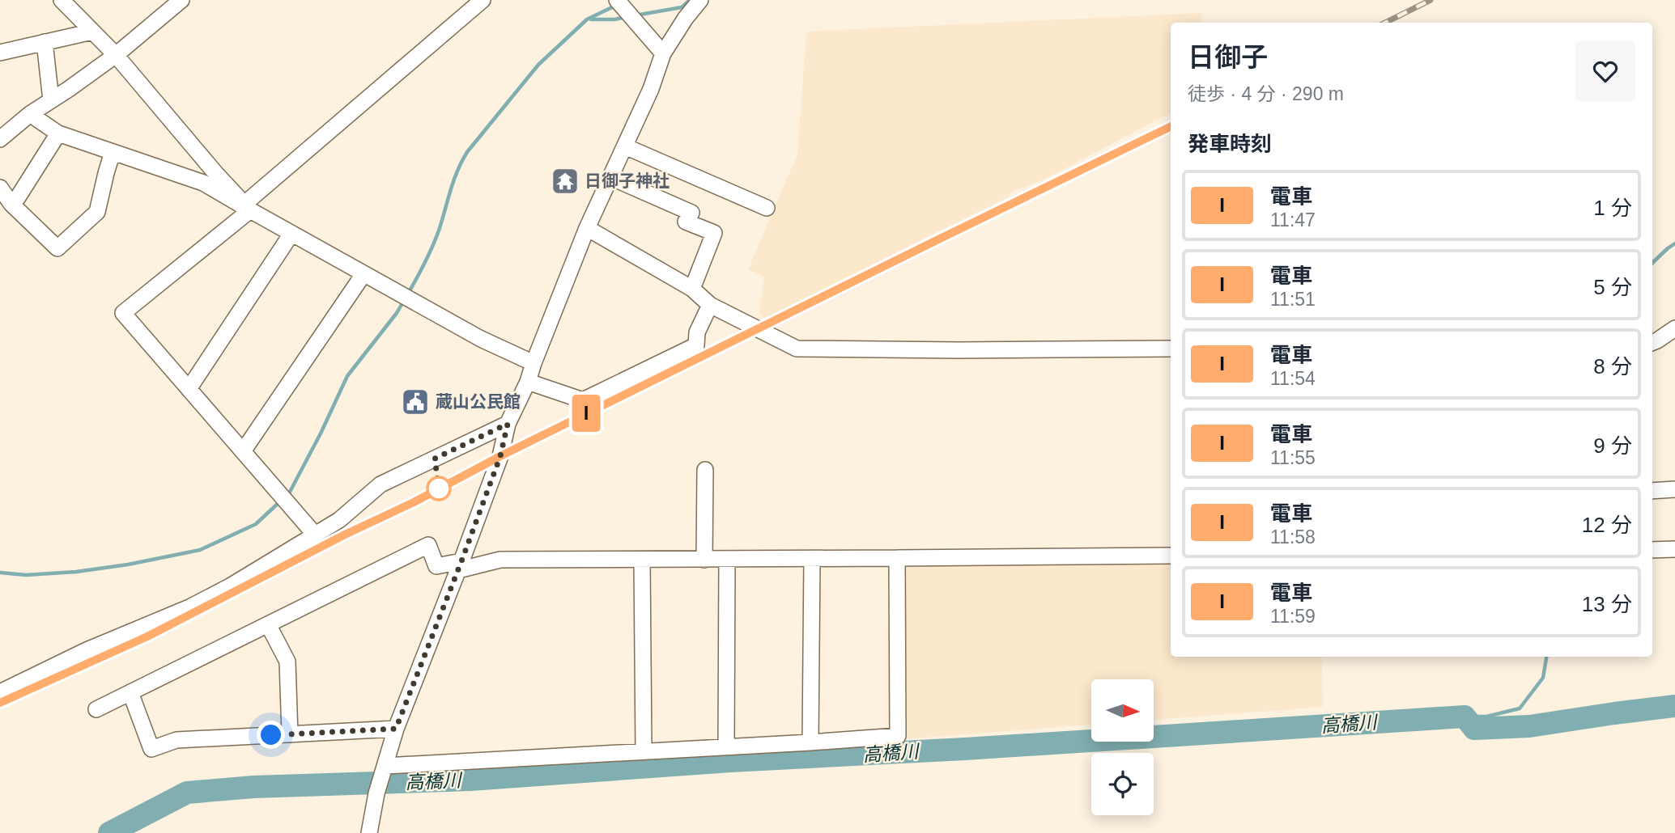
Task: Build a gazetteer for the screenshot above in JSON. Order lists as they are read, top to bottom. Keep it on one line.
{"water":["高橋川"],"places":{"temple":["日御子神社"],"public building":["蔵山公民館"]},"north":"right","page":{"on_map":"I","heading":[["日御子","徒歩 · 4 分 · 290 m"],"発車時刻"],"list":[{"mark":"I","name":"電車","note":"11:47","value":"1 分"},{"mark":"I","name":"電車","note":"11:51","value":"5 分"},{"mark":"I","name":"電車","note":"11:54","value":"8 分"},{"mark":"I","name":"電車","note":"11:55","value":"9 分"},{"mark":"I","name":"電車","note":"11:58","value":"12 分"},{"mark":"I","name":"電車","note":"11:59","value":"13 分"}]}}
